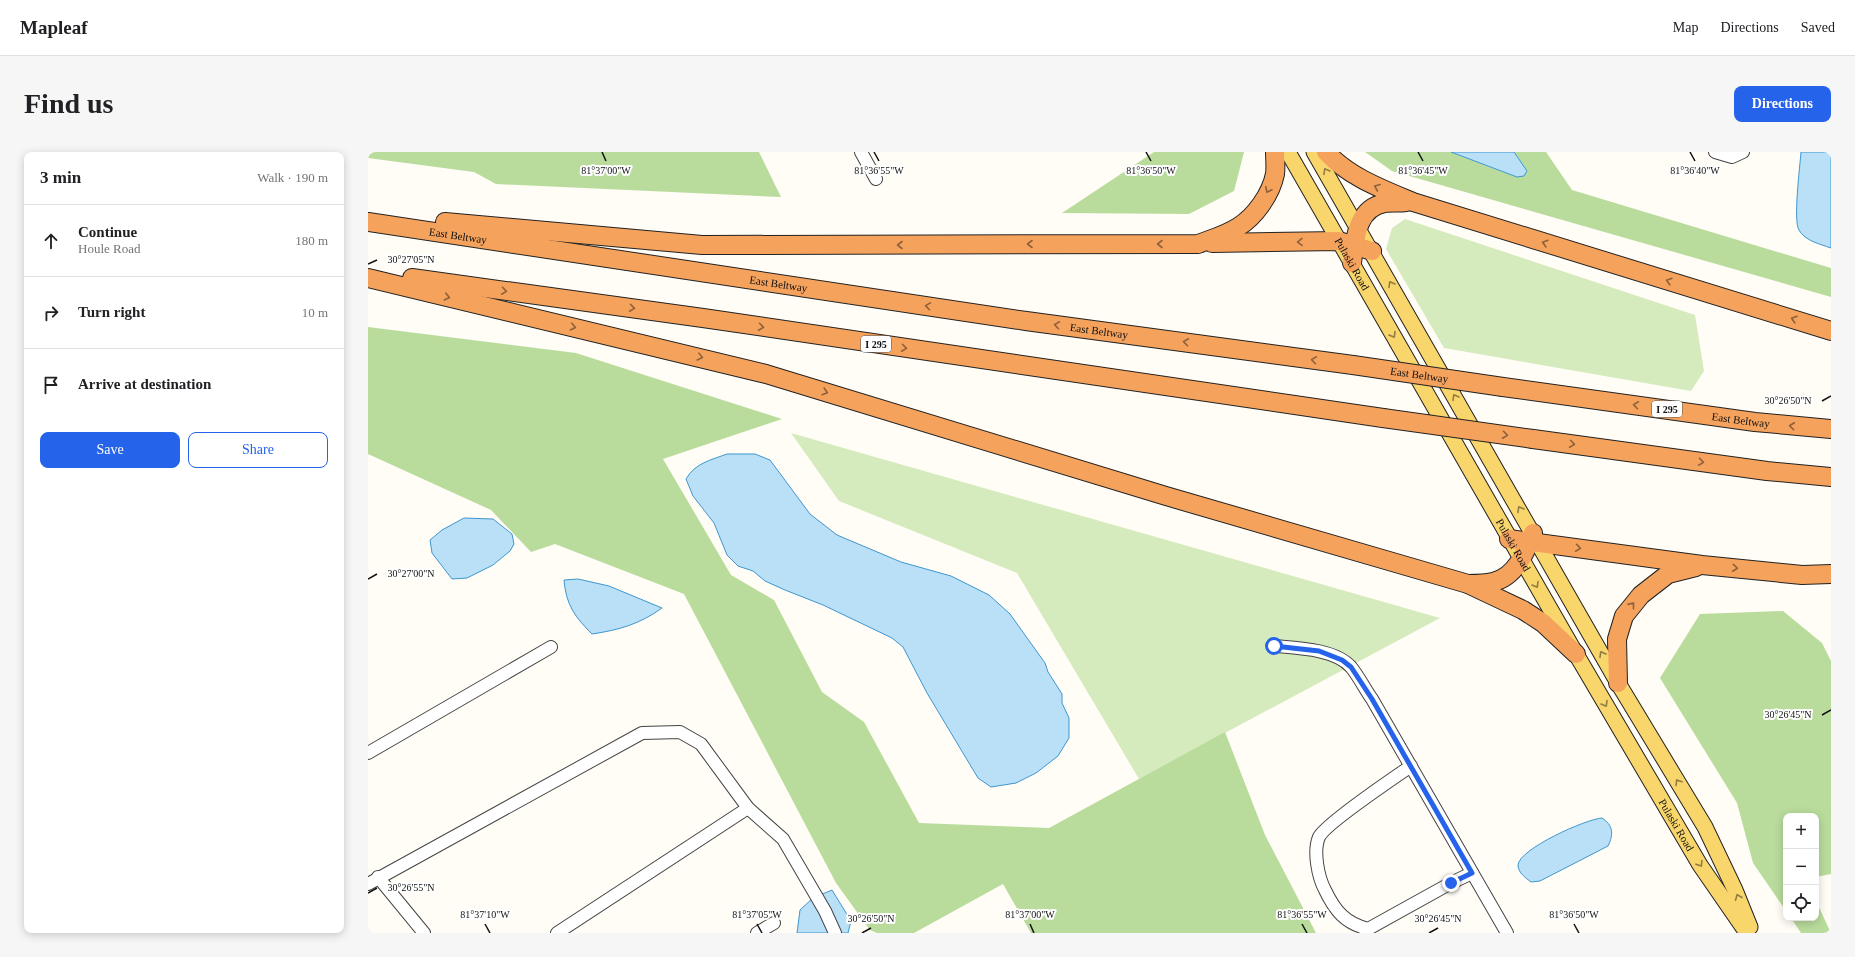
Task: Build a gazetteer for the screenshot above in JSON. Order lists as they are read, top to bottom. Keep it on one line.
{"streets":{"highway":["East Beltway","I 295"],"main road":["Pulaski Road"]},"page":{"header":"Mapleaf","nav":["Map","Directions","Saved"],"buttons":["Directions",["Save","Share"]],"title":"Find us","heading":["3 min","Walk · 190 m"],"list":[["Continue","Houle Road","180 m"],["Turn right","10 m"],"Arrive at destination"],"map_buttons":["+","−"]},"coordinates":["81°37'00\"W","81°36'55\"W","81°36'50\"W","81°36'45\"W","81°36'40\"W","30°27'05\"N","30°26'50\"N","30°27'00\"N","30°26'45\"N","30°26'55\"N","81°37'10\"W","81°37'05\"W"]}
